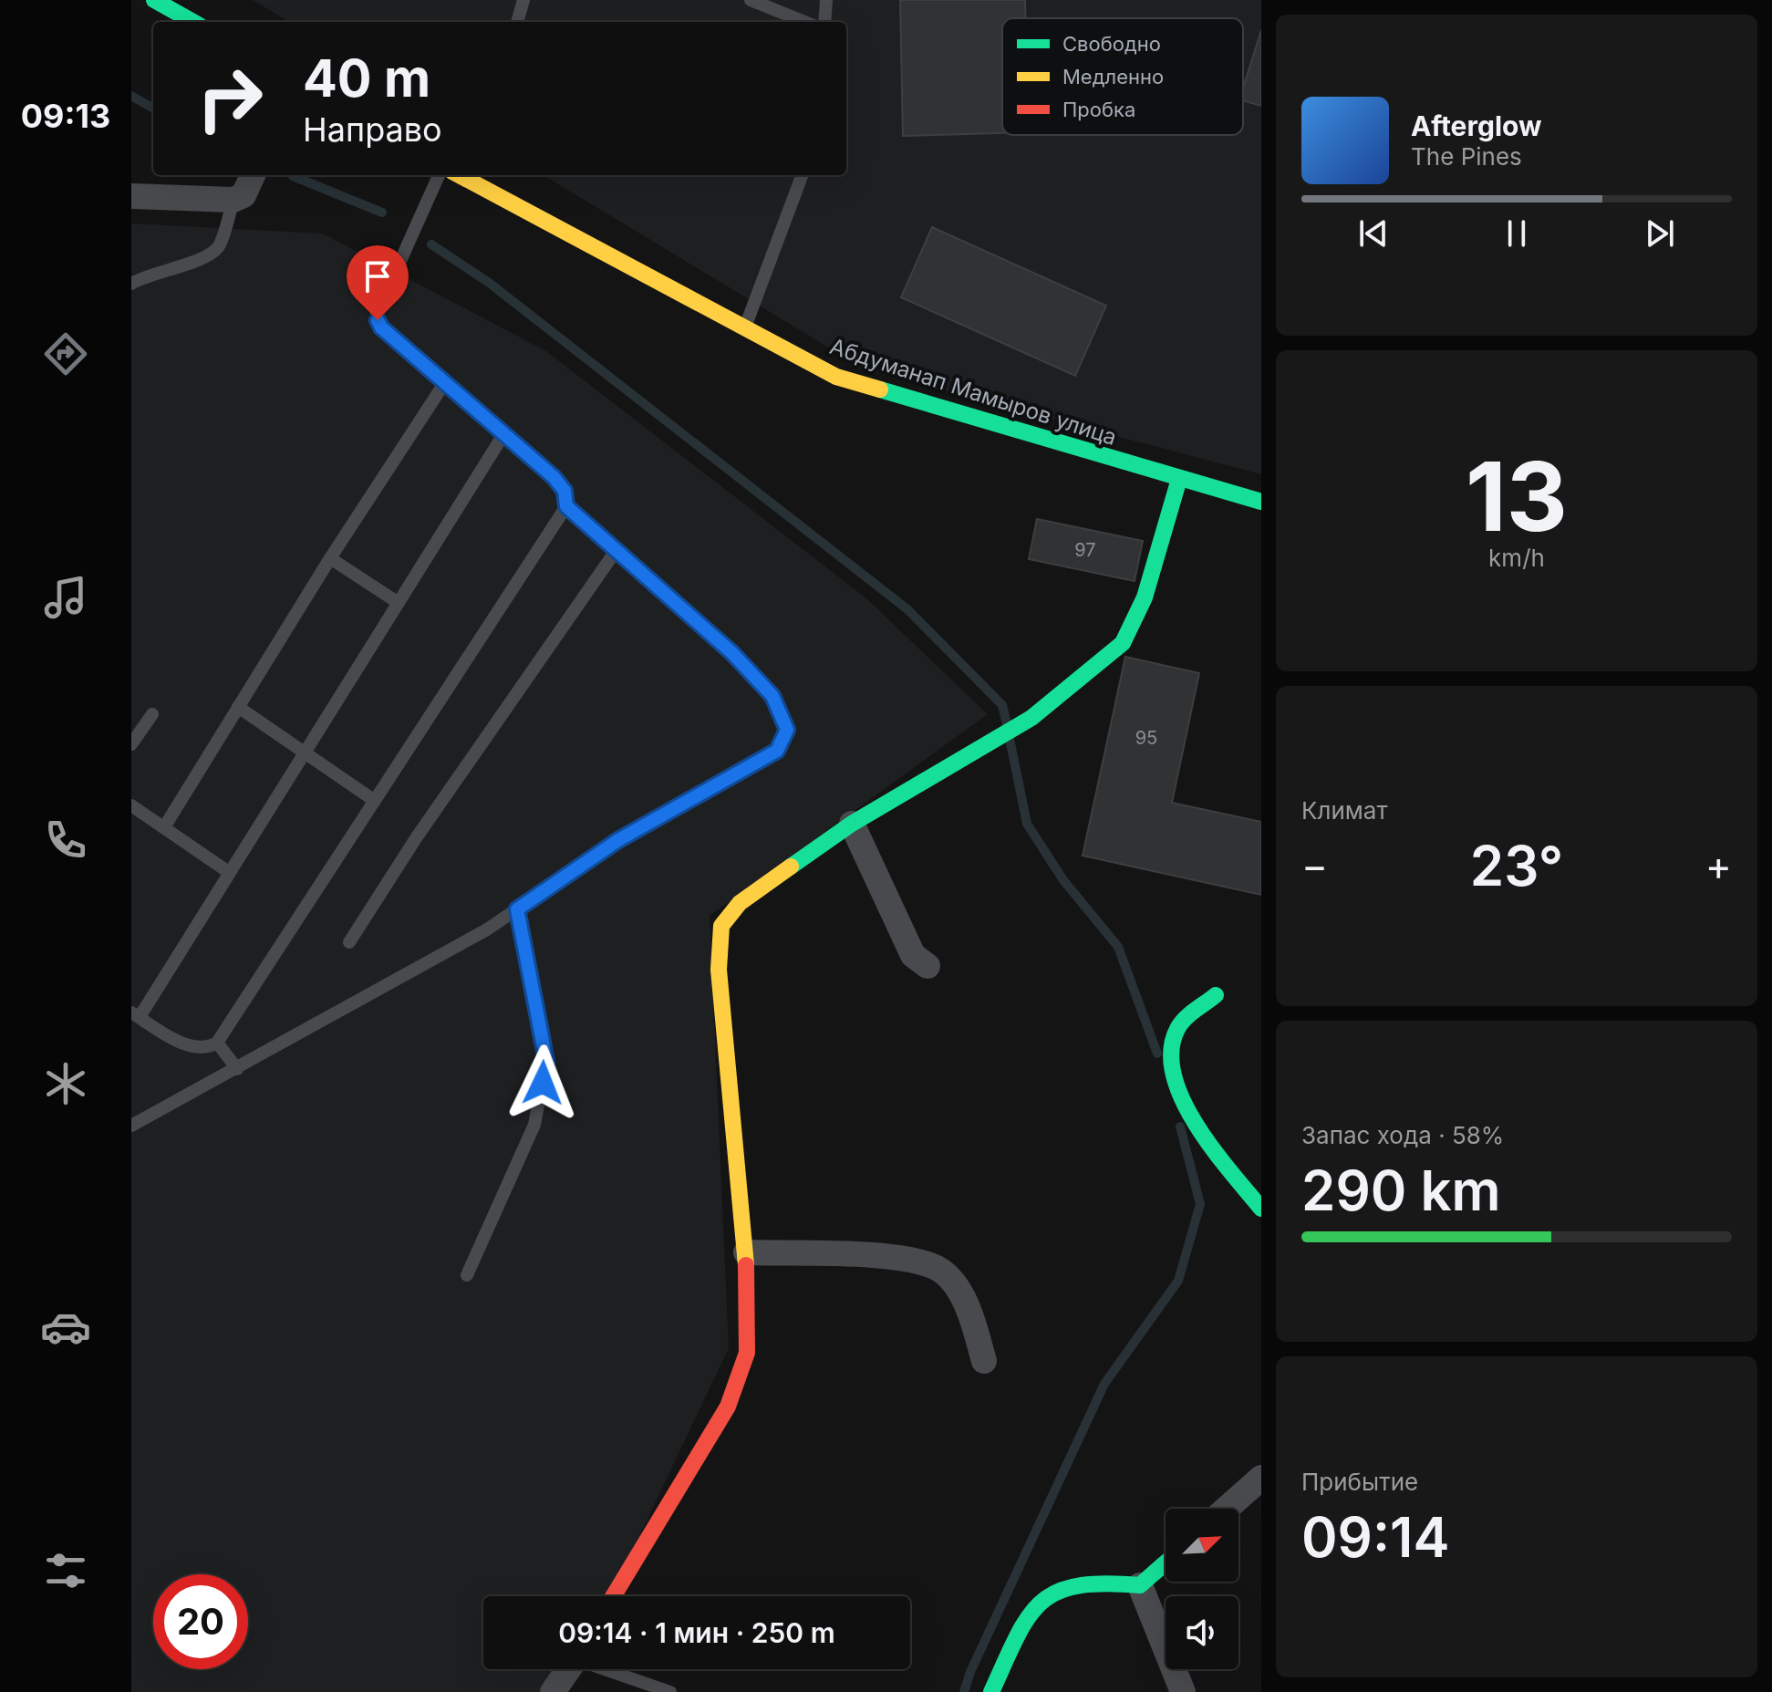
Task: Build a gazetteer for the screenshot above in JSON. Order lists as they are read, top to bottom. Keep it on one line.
{"streets":{"street":["Абдуманап Мамыров улица"]},"house_numbers":["97","95"],"legend":["Свободно","Медленно","Пробка"],"north":"top right","page":{"tabs":"09:13","turn":["40 m","Направо"],"song":["Afterglow","The Pines"],"tile":[["13","km/h"],"Климат",["Запас хода · 58%","290 km"],["Прибытие","09:14"]],"heat":["−","23°","+"],"limit":"20","trip":"09:14 · 1 мин · 250 m"}}
